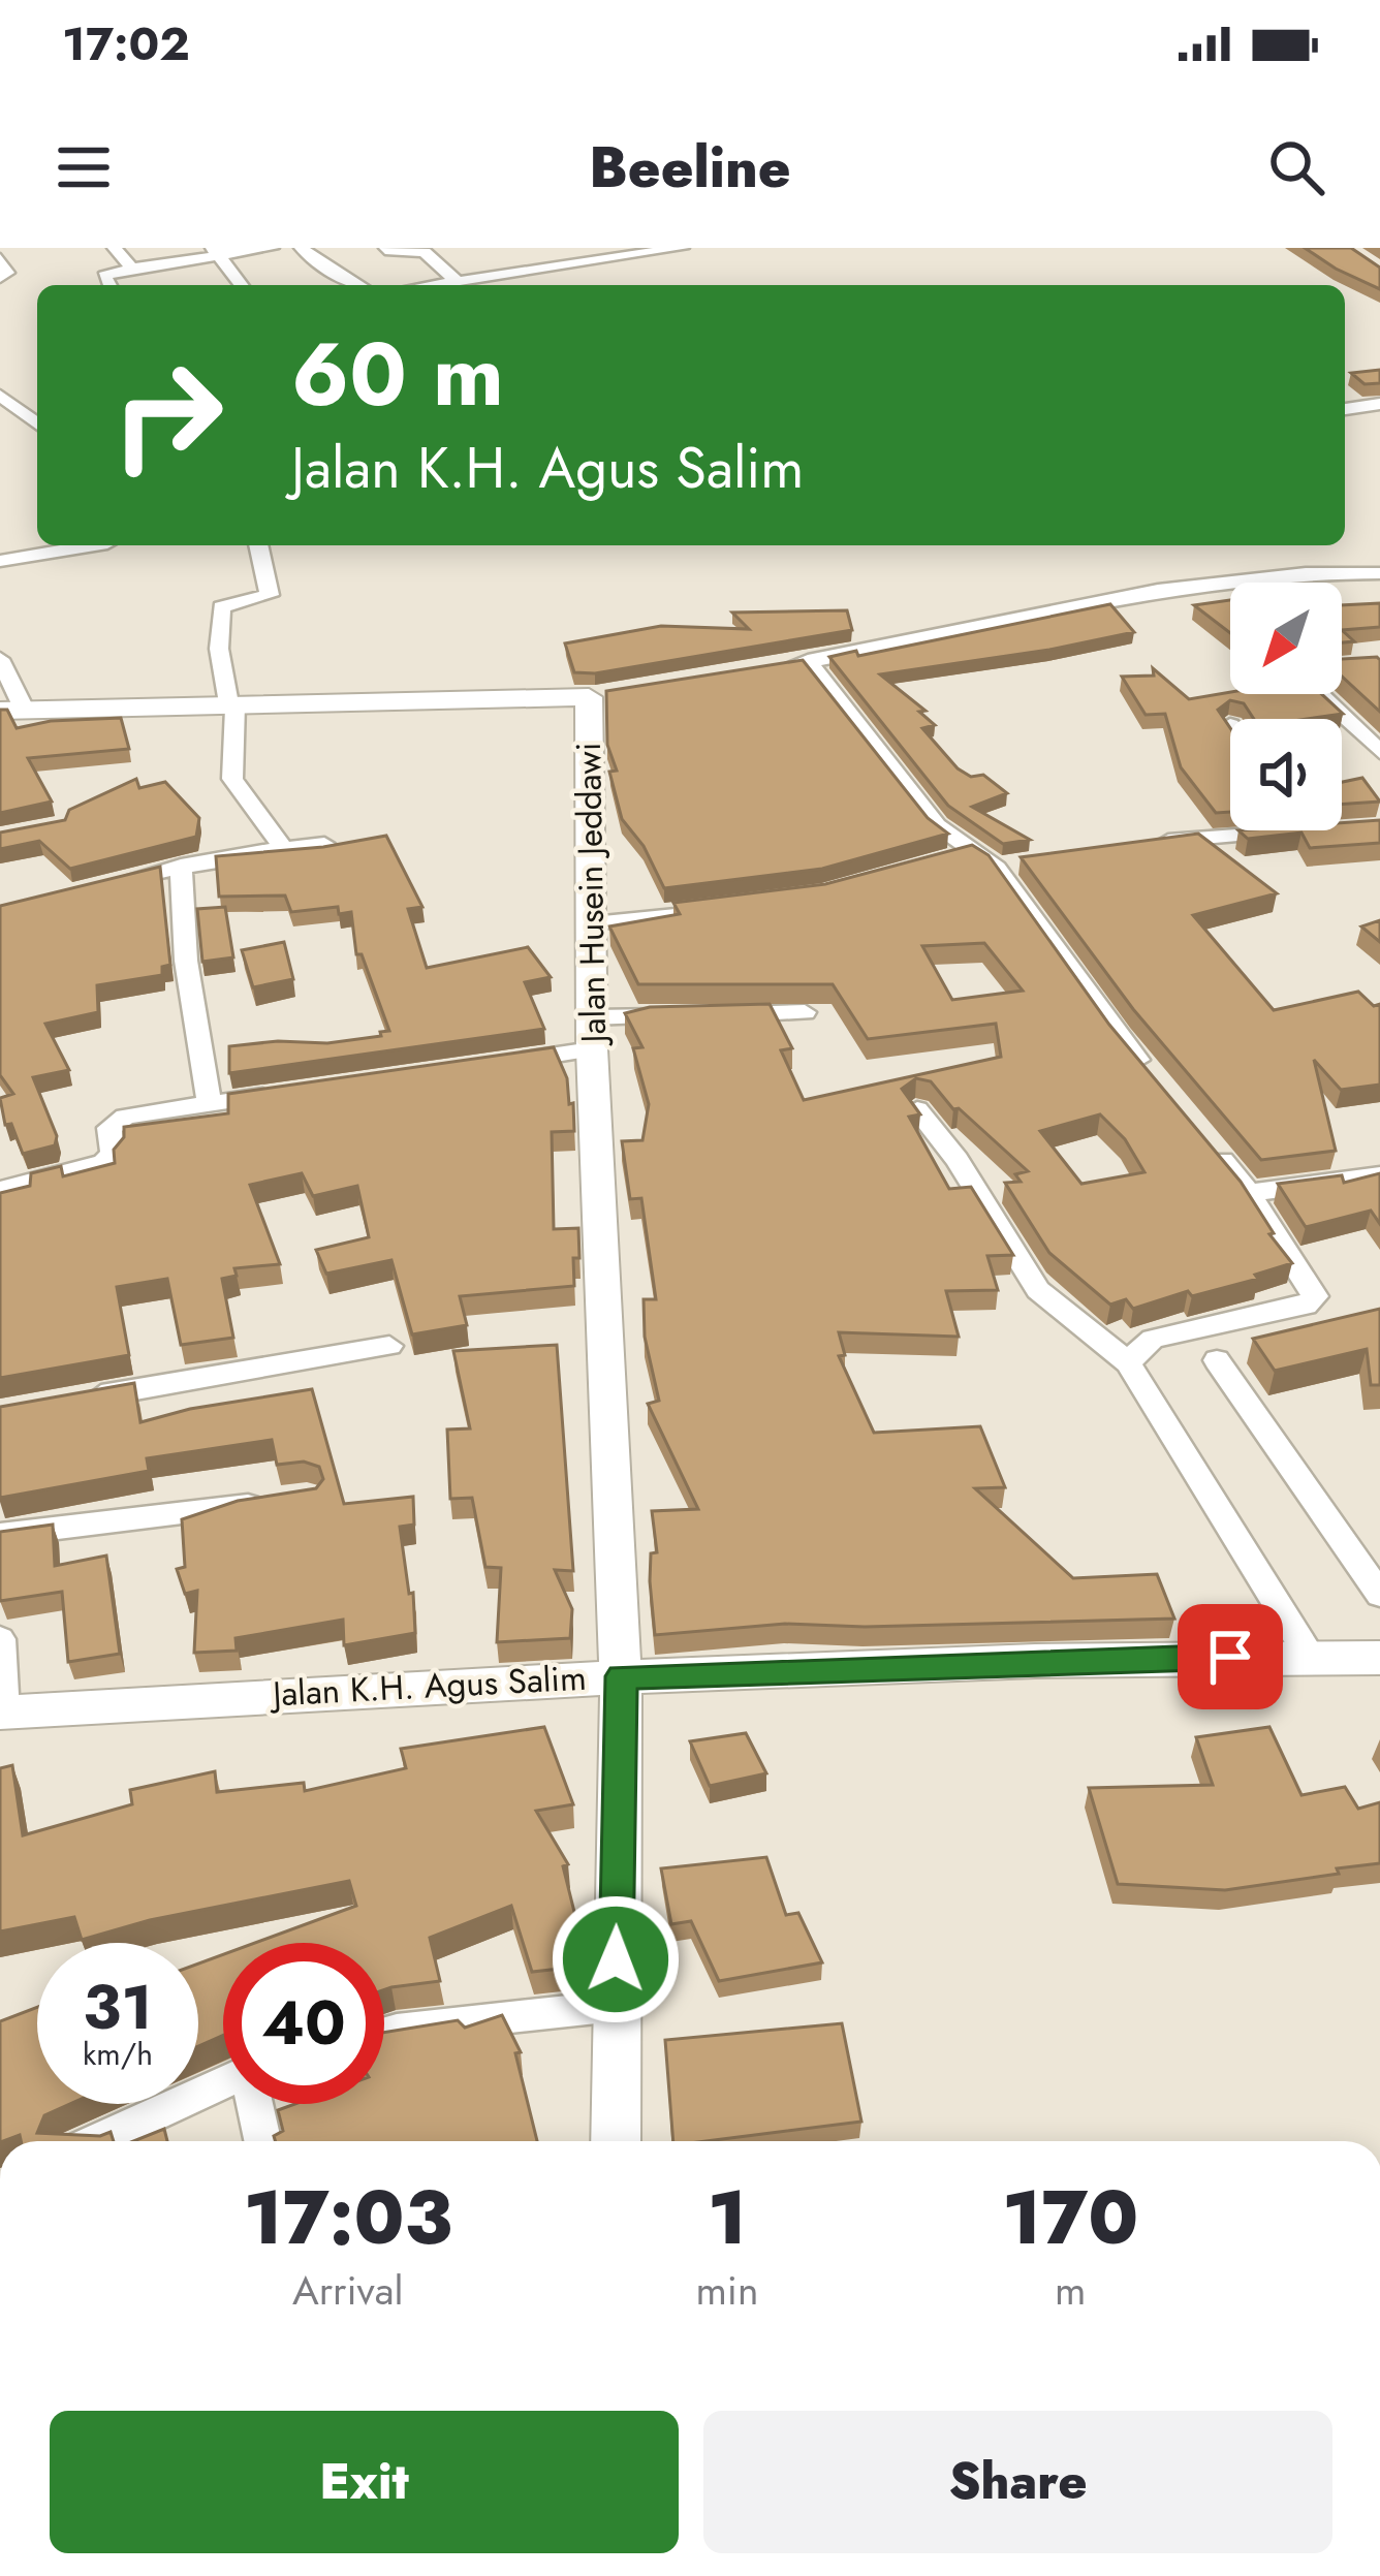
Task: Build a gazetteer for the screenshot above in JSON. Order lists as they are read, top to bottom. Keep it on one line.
{"streets":{"street":["Jalan Husein Jeddawi","Jalan K.H. Agus Salim"]},"crossings":[["Jalan Husein Jeddawi","Jalan K.H. Agus Salim"]],"north":"bottom left","page":{"status":"17:02","header":"Beeline","turn":["60 m","Jalan K.H. Agus Salim"],"speed":"31 km/h","limit":"40","eta":["17:03","Arrival","1","min","170","m"],"buttons":["Exit","Share"]}}
